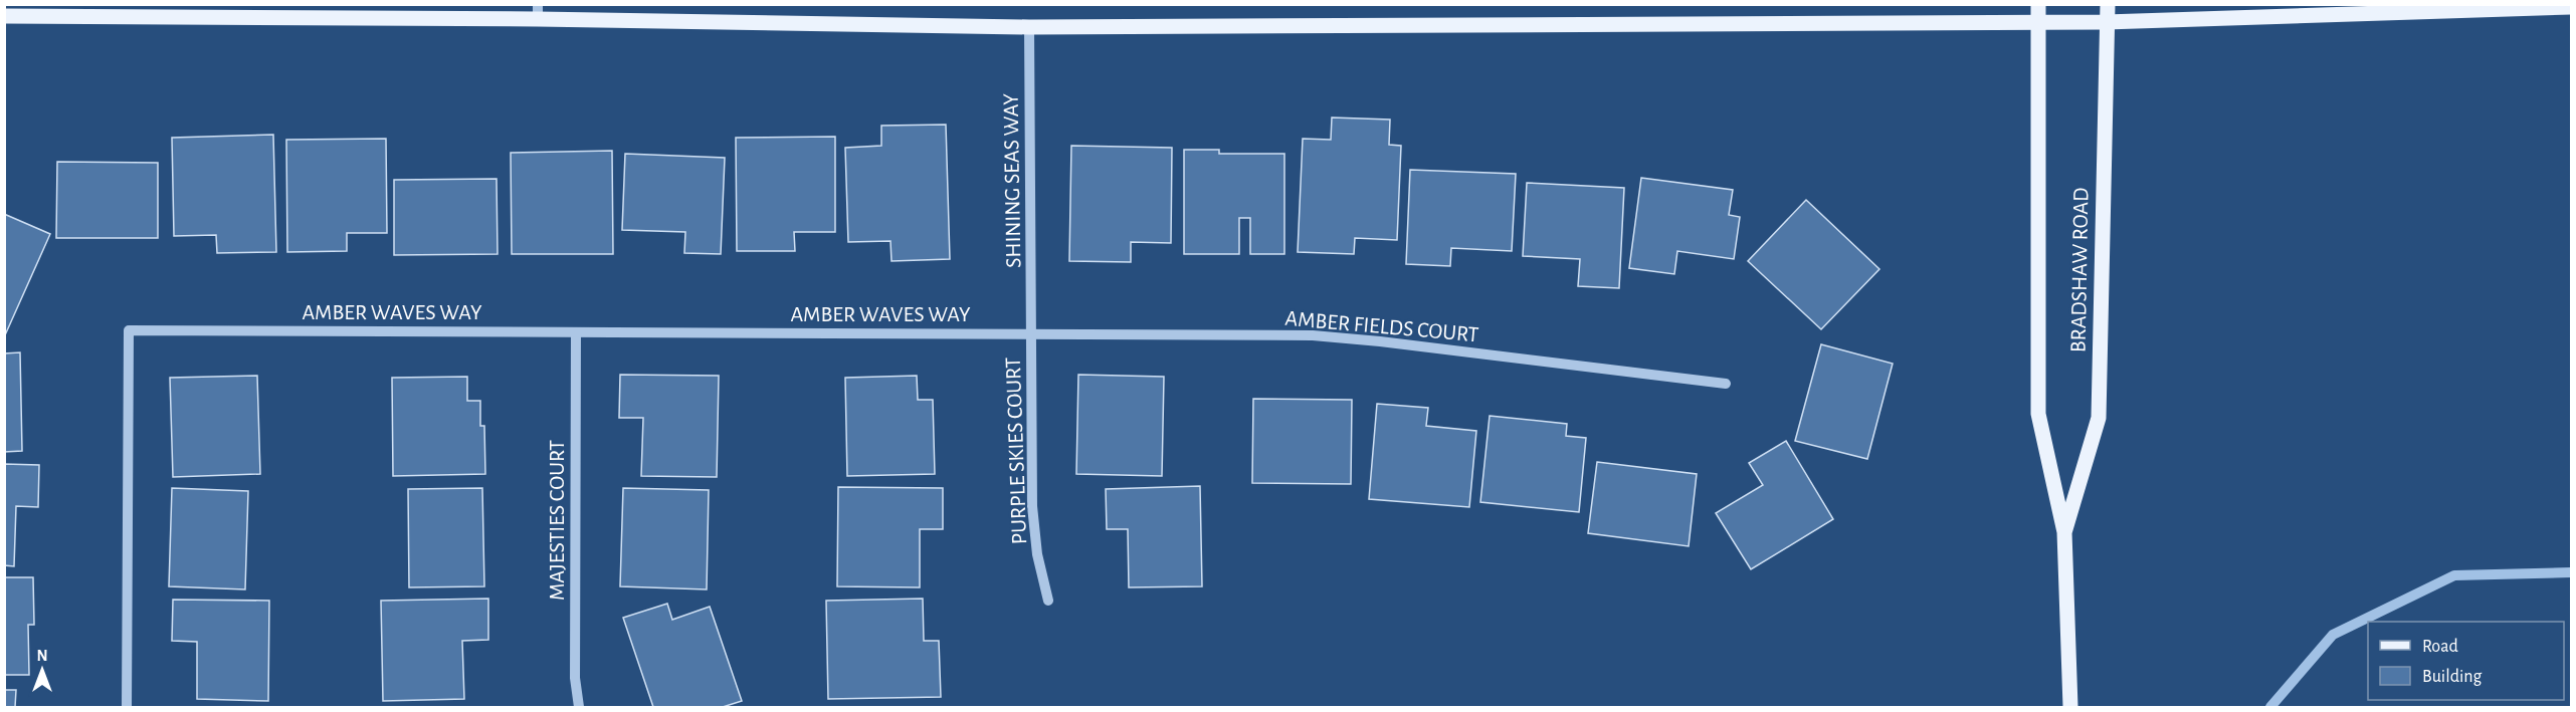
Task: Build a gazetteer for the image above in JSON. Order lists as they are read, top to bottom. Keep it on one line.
{"streets":{"main road":["BRADSHAW ROAD"],"street":["SHINING SEAS WAY","AMBER WAVES WAY","AMBER FIELDS COURT","PURPLE SKIES COURT","MAJESTIES COURT"]},"crossings":[["SHINING SEAS WAY","AMBER WAVES WAY"],["SHINING SEAS WAY","AMBER FIELDS COURT"],["SHINING SEAS WAY","PURPLE SKIES COURT"],["AMBER WAVES WAY","AMBER FIELDS COURT"],["AMBER WAVES WAY","PURPLE SKIES COURT"],["AMBER WAVES WAY","MAJESTIES COURT"],["AMBER FIELDS COURT","PURPLE SKIES COURT"]],"legend":["Road","Building"],"north":"top"}
